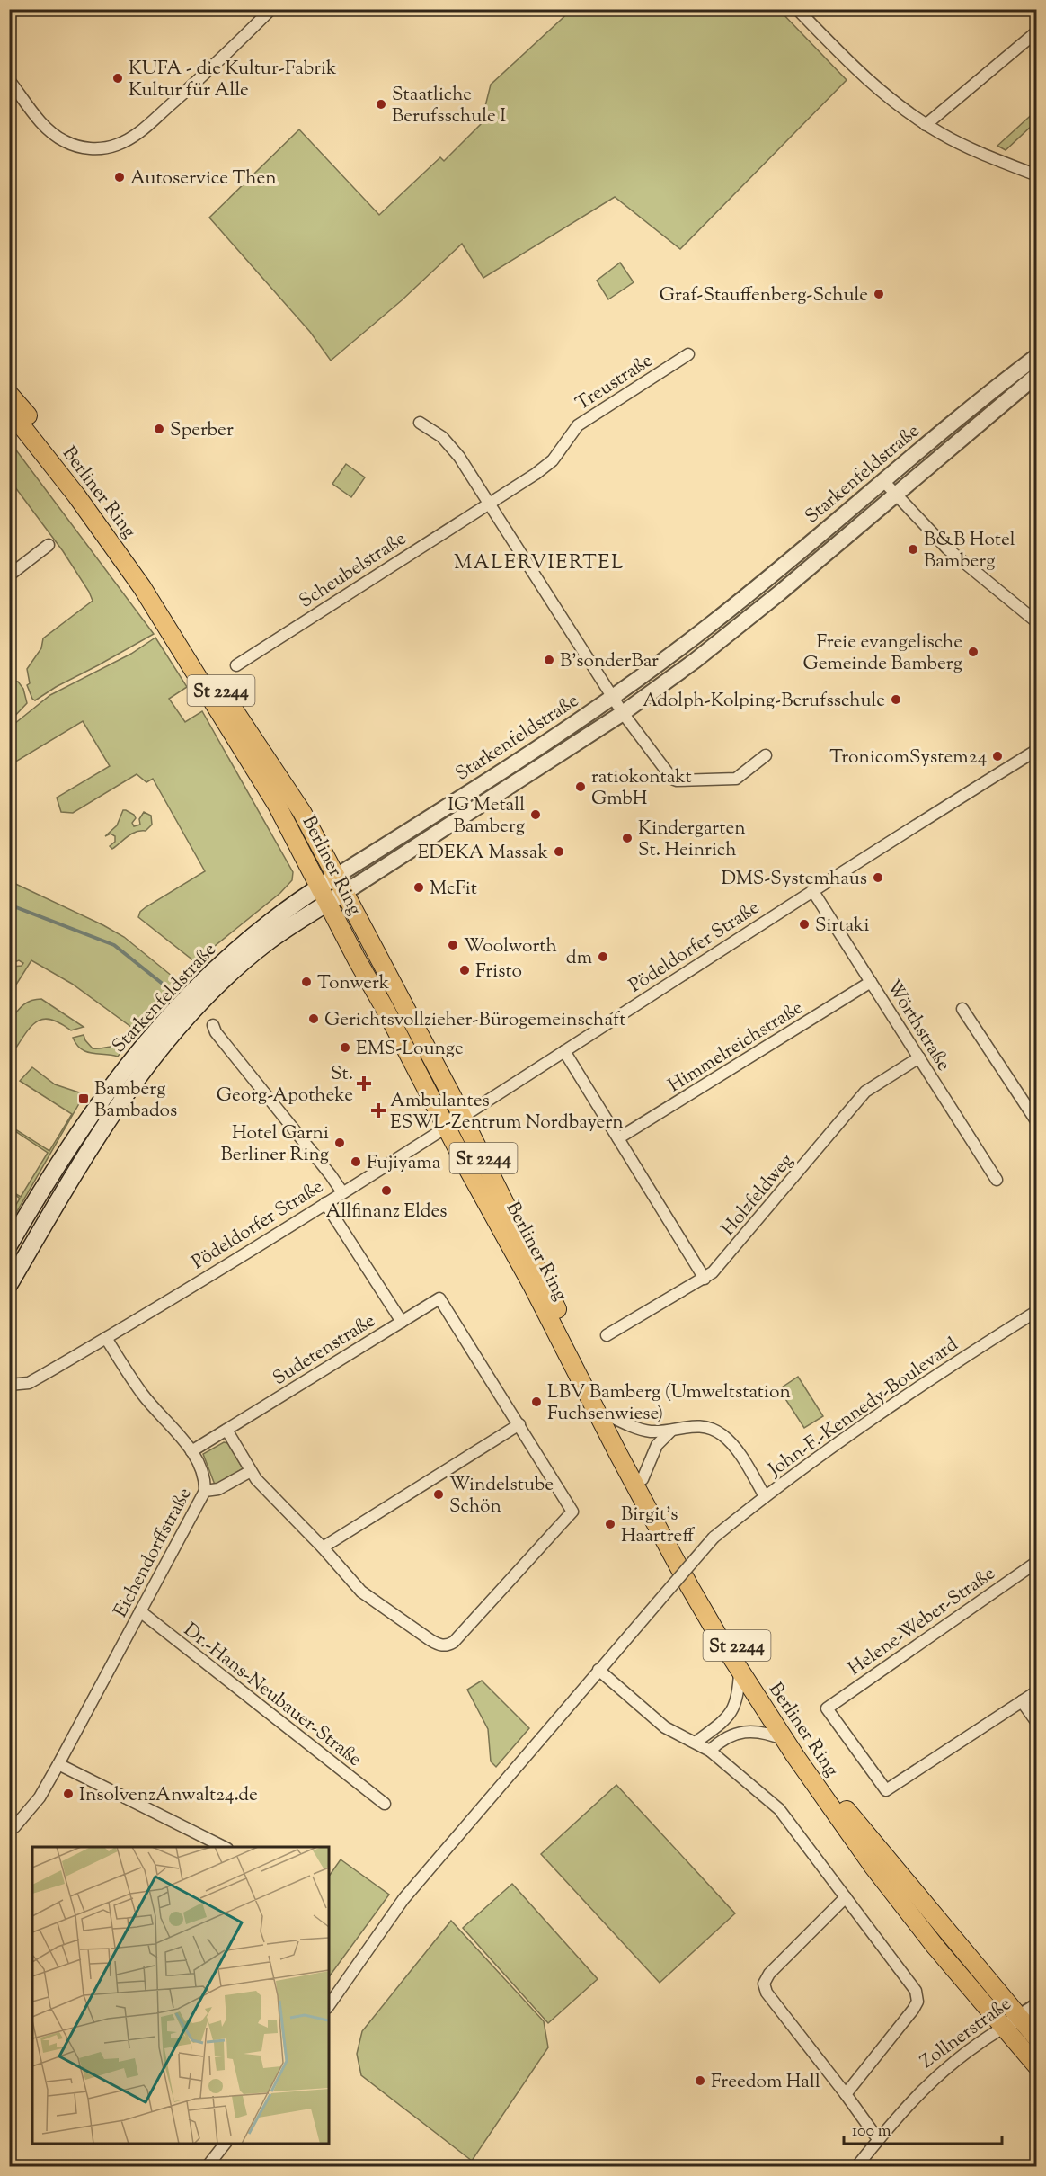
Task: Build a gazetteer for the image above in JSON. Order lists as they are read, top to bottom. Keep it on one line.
{"streets":{"main road":["Starkenfeldstraße","Berliner Ring","St 2244"],"street":["Treustraße","Scheubelstraße","Pödeldorfer Straße","Wörthstraße","Himmelreichstraße","Holzfeldweg","Sudetenstraße","John-F.-Kennedy-Boulevard","Eichendorffstraße","Helene-Weber-Straße","Dr.-Hans-Neubauer-Straße","Zollnerstraße"]},"crossings":[["Treustraße","Scheubelstraße"],["Starkenfeldstraße","Berliner Ring"],["Berliner Ring","Pödeldorfer Straße"],["Berliner Ring","Zollnerstraße"],["Pödeldorfer Straße","Wörthstraße"],["Pödeldorfer Straße","Eichendorffstraße"],["Wörthstraße","Himmelreichstraße"],["Wörthstraße","Holzfeldweg"],["Sudetenstraße","Eichendorffstraße"],["Eichendorffstraße","Dr.-Hans-Neubauer-Straße"]],"districts":["MALERVIERTEL"],"places":{"other":["KUFA - die Kultur-Fabrik Kultur für Alle","Staatliche Berufsschule I","Autoservice Then","Graf-Stauffenberg-Schule","Sperber","B&B Hotel Bamberg","Freie evangelische Gemeinde Bamberg","B'sonderBar","Adolph-Kolping-Berufsschule","TronicomSystem24","ratiokontakt GmbH","IG Metall Bamberg","Kindergarten St. Heinrich","EDEKA Massak","DMS-Systemhaus","McFit","Sirtaki","Woolworth","dm","Fristo","Tonwerk","Gerichtsvollzieher-Bürogemeinschaft","EMS-Lounge","Hotel Garni Berliner Ring","Fujiyama","Allfinanz Eldes","LBV Bamberg (Umweltstation Fuchsenwiese)","Windelstube Schön","Birgit's Haartreff","InsolvenzAnwalt24.de","Freedom Hall"],"health":["St. Georg-Apotheke","Ambulantes ESWL-Zentrum Nordbayern"],"transit":["Bamberg Bambados"]},"scale_bar":"100 m"}
